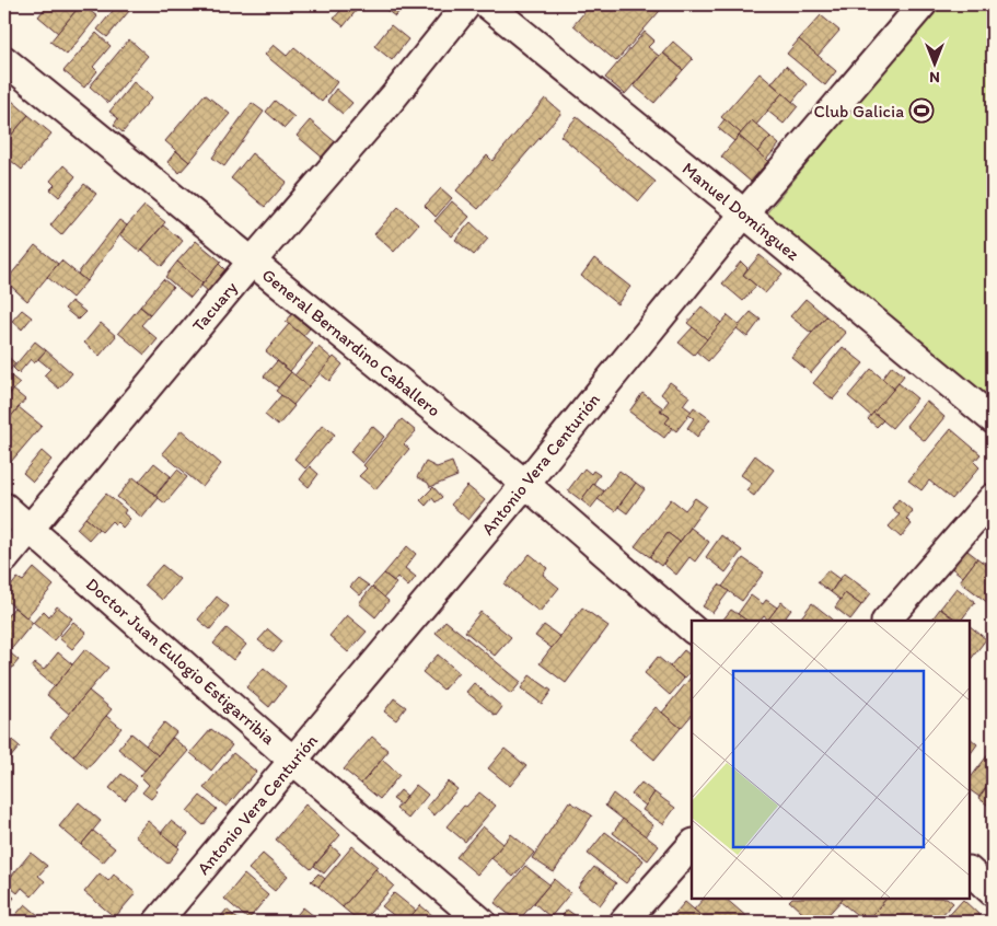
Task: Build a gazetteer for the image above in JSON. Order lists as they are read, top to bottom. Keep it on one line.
{"streets":{"street":["Manuel Domínguez","Tacuary","General Bernardino Caballero","Antonio Vera Centurión","Doctor Juan Eulogio Estigarribia"]},"crossings":[["Manuel Domínguez","Antonio Vera Centurión"],["Tacuary","General Bernardino Caballero"],["Tacuary","Doctor Juan Eulogio Estigarribia"],["General Bernardino Caballero","Antonio Vera Centurión"],["Antonio Vera Centurión","Doctor Juan Eulogio Estigarribia"]],"places":{"sports":["Club Galicia"]},"north":"bottom"}
